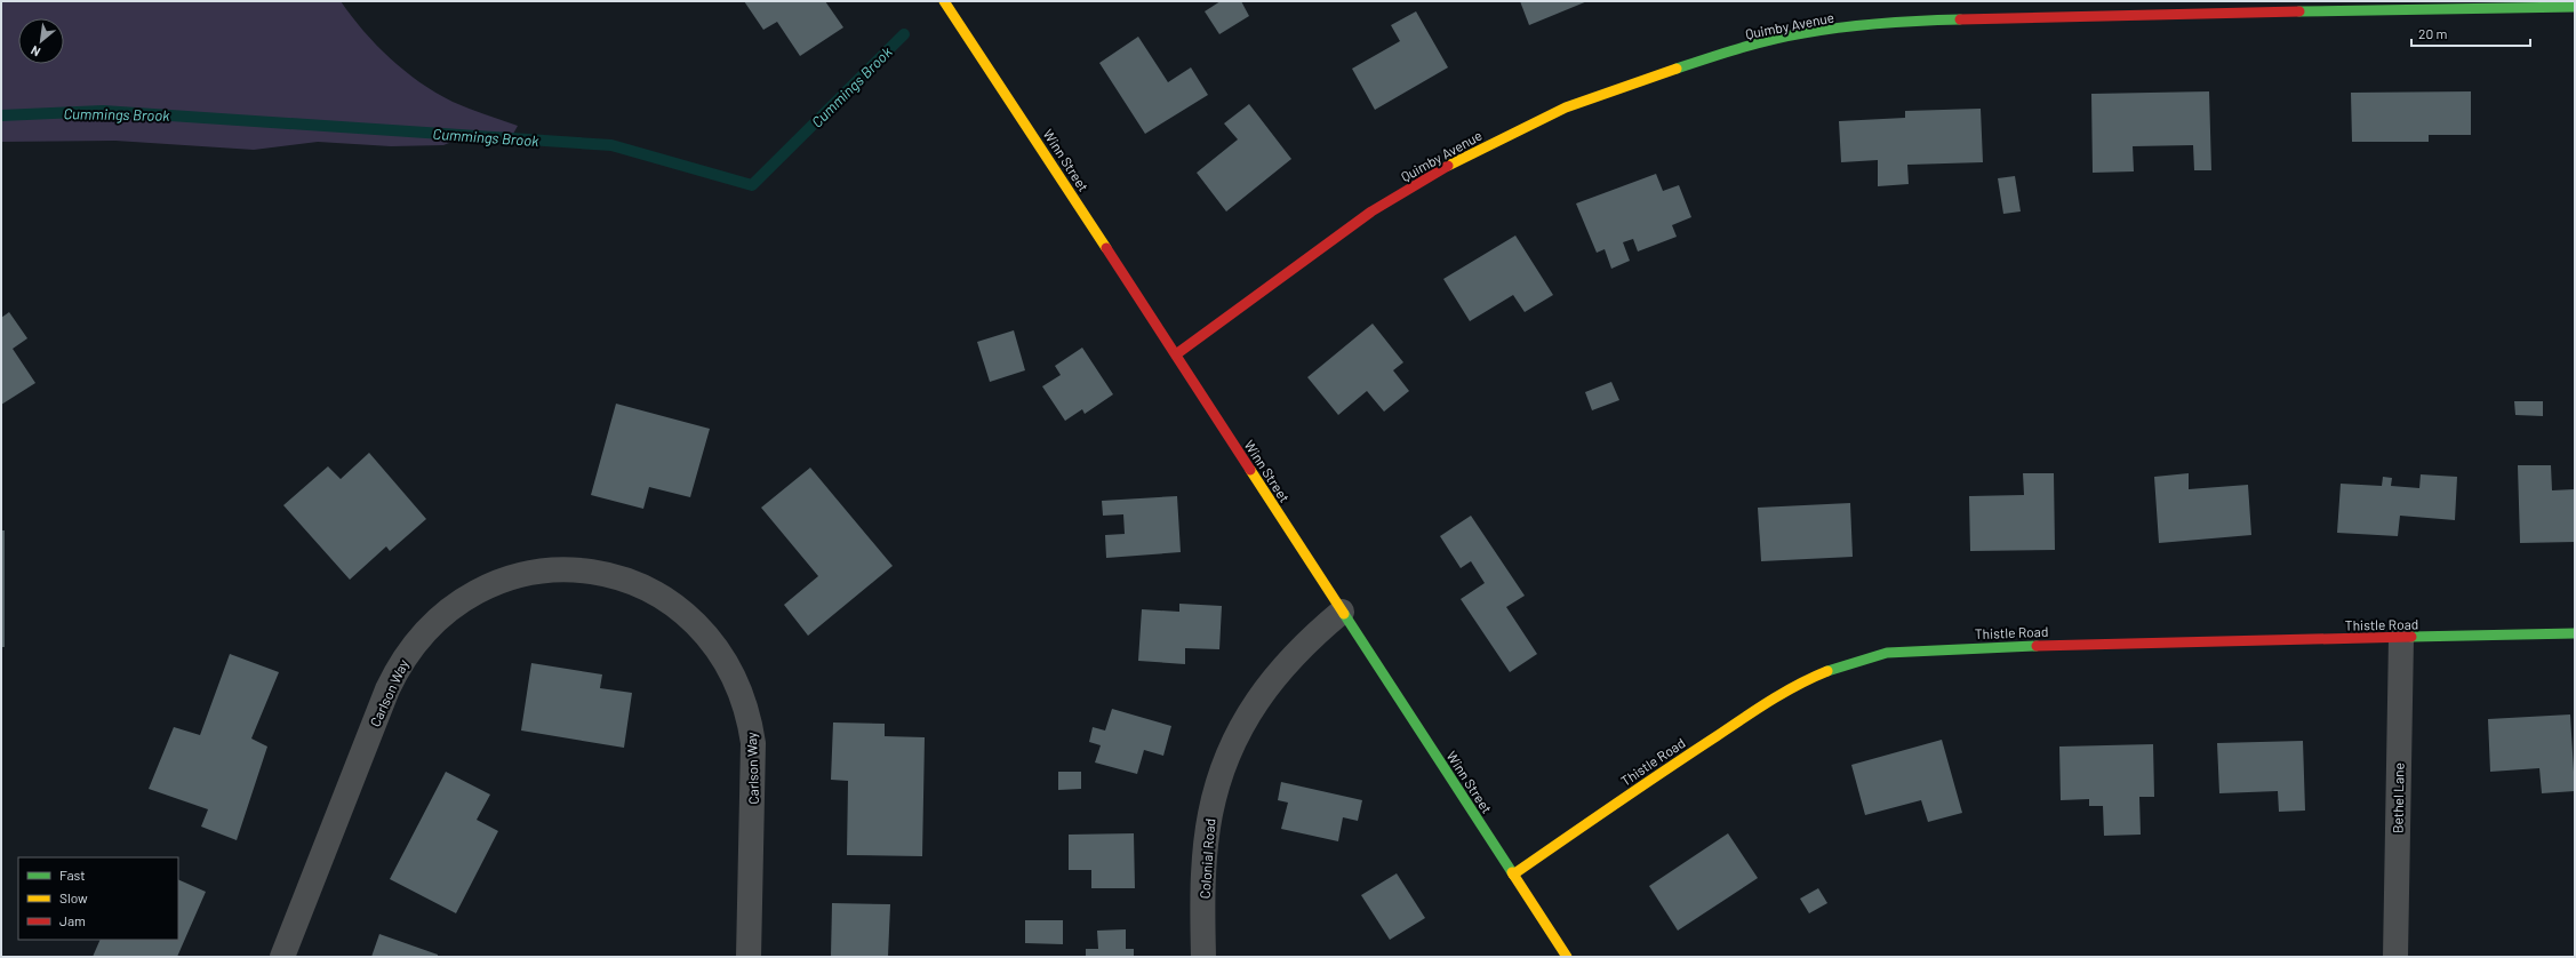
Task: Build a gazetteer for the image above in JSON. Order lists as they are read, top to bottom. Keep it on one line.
{"streets":{"street":["Quimby Avenue","Winn Street","Thistle Road","Carlson Way","Bethel Lane","Colonial Road"]},"crossings":[["Quimby Avenue","Winn Street"],["Winn Street","Thistle Road"],["Winn Street","Colonial Road"],["Thistle Road","Bethel Lane"]],"water":["Cummings Brook"],"legend":["Fast","Slow","Jam"],"scale_bar":"20 m","north":"bottom left"}
